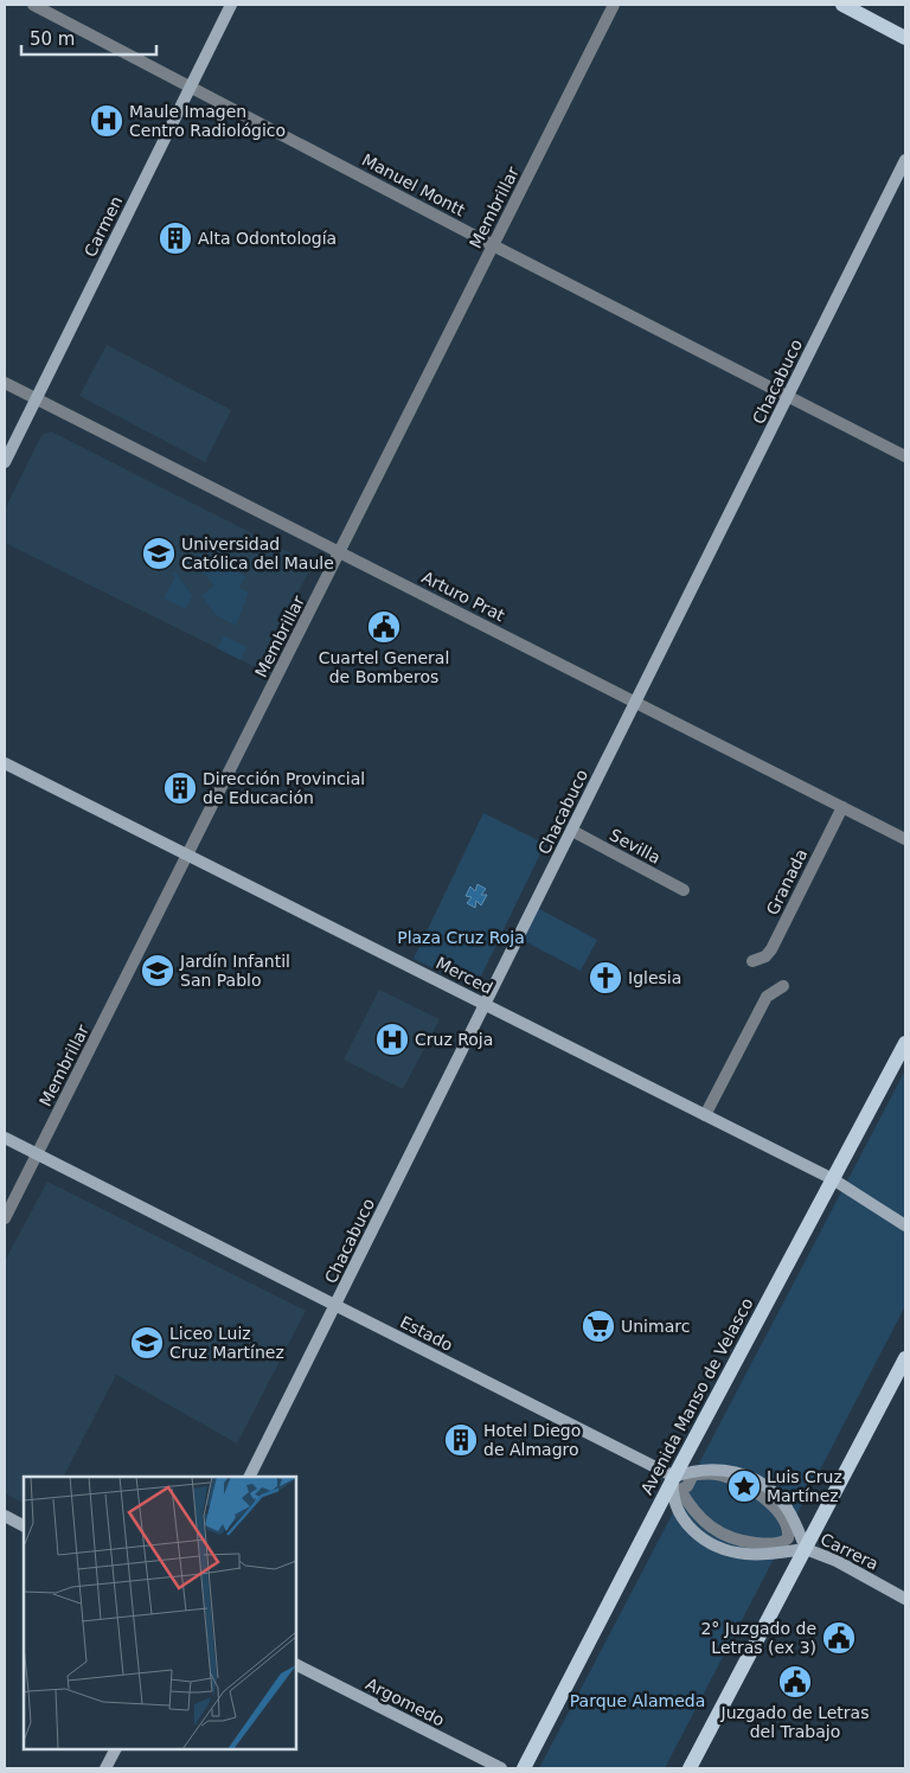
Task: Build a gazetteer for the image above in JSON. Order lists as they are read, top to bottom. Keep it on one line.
{"streets":{"main road":["Avenida Manso de Velasco"],"street":["Manuel Montt","Membrillar","Carmen","Chacabuco","Arturo Prat","Sevilla","Granada","Merced","Estado","Carrera","Argomedo"]},"crossings":[["Manuel Montt","Membrillar"],["Manuel Montt","Carmen"],["Manuel Montt","Chacabuco"],["Membrillar","Arturo Prat"],["Membrillar","Merced"],["Membrillar","Estado"],["Carmen","Arturo Prat"],["Chacabuco","Arturo Prat"],["Chacabuco","Sevilla"],["Chacabuco","Merced"],["Chacabuco","Estado"],["Arturo Prat","Granada"],["Merced","Avenida Manso de Velasco"],["Estado","Avenida Manso de Velasco"],["Estado","Carrera"],["Avenida Manso de Velasco","Carrera"]],"parks":["Plaza Cruz Roja","Parque Alameda"],"places":{"hospital":["Maule Imagen Centro Radiológico","Cruz Roja"],"building":["Alta Odontología","Dirección Provincial de Educación","Hotel Diego de Almagro"],"school or university":["Universidad Católica del Maule","Jardín Infantil San Pablo","Liceo Luiz Cruz Martínez"],"public building":["Cuartel General de Bomberos","2° Juzgado de Letras (ex 3)","Juzgado de Letras del Trabajo"],"church":["Iglesia"],"supermarket":["Unimarc"],"place":["Luis Cruz Martínez"]},"scale_bar":"50 m"}
